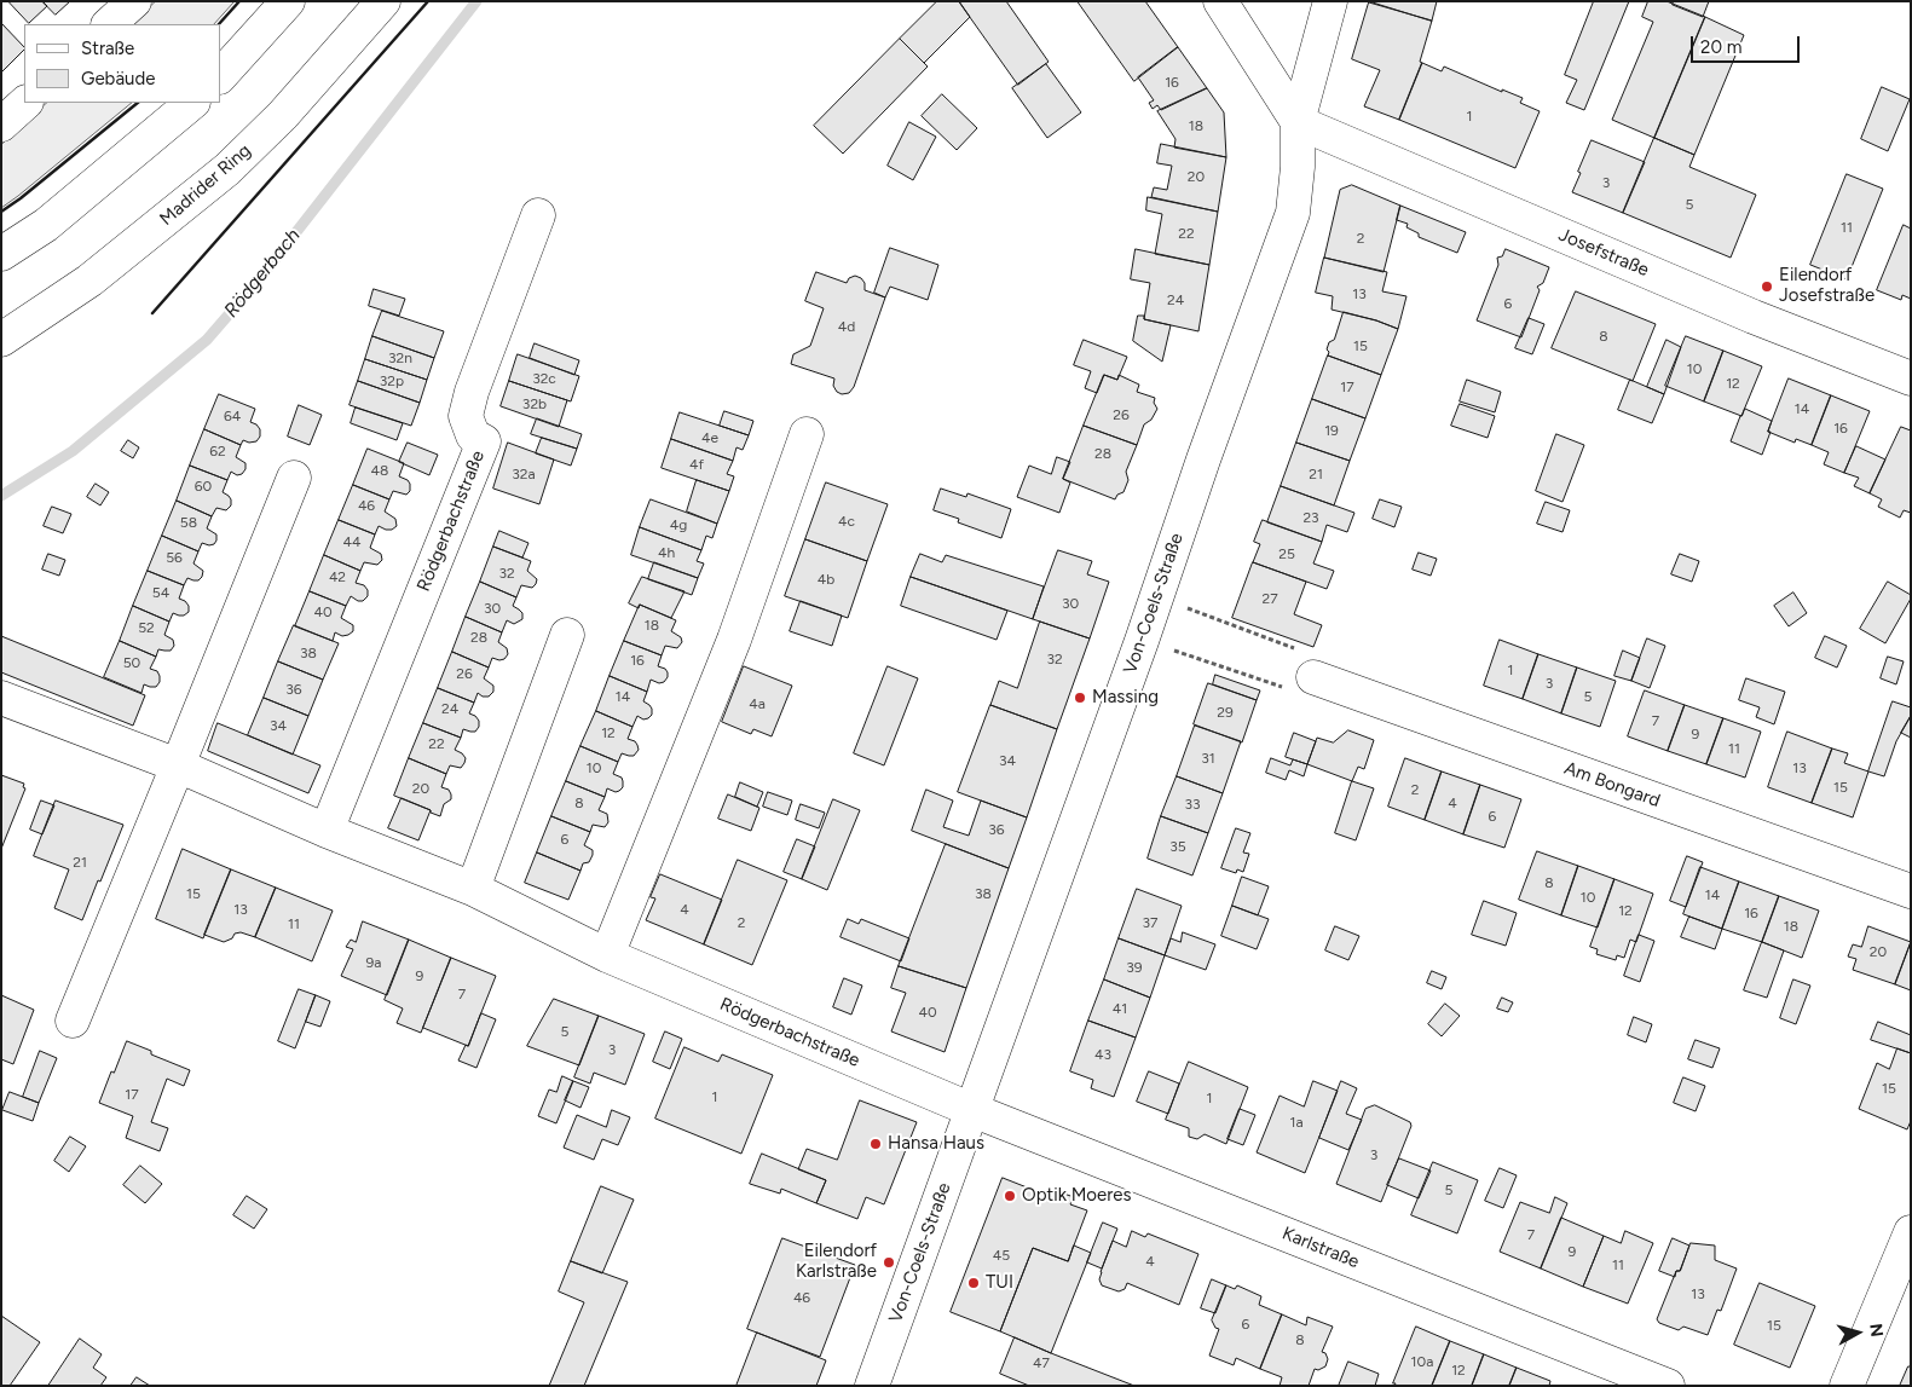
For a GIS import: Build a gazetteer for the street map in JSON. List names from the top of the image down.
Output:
{
  "streets": {
    "street": [
      "Madrider Ring",
      "Josefstraße",
      "Rödgerbachstraße",
      "Von-Coels-Straße",
      "Am Bongard",
      "Karlstraße"
    ]
  },
  "crossings": [
    ["Josefstraße", "Von-Coels-Straße"],
    ["Rödgerbachstraße", "Von-Coels-Straße"],
    ["Rödgerbachstraße", "Karlstraße"],
    ["Von-Coels-Straße", "Karlstraße"]
  ],
  "water": ["Rödgerbach"],
  "places": [
    "Eilendorf Josefstraße",
    "Massing",
    "Hansa Haus",
    "Optik Moeres",
    "Eilendorf Karlstraße",
    "TUI"
  ],
  "house_numbers": [
    "16",
    "1",
    "18",
    "20",
    "3",
    "5",
    "11",
    "22",
    "2",
    "13",
    "24",
    "6",
    "4d",
    "8",
    "15",
    "32n",
    "10",
    "32c",
    "32p",
    "12",
    "17",
    "32b",
    "14",
    "26",
    "64",
    "16",
    "19",
    "4e",
    "62",
    "28",
    "4f",
    "48",
    "32a",
    "21",
    "60",
    "46",
    "23",
    "4c",
    "58",
    "4g",
    "44",
    "4h",
    "25",
    "56",
    "32",
    "42",
    "4b",
    "54",
    "27",
    "30",
    "30",
    "40",
    "18",
    "52",
    "28",
    "38",
    "32",
    "16",
    "50",
    "1",
    "26",
    "3",
    "36",
    "14",
    "5",
    "4a",
    "24",
    "29",
    "7",
    "34",
    "12",
    "9",
    "22",
    "11",
    "31",
    "34",
    "10",
    "13",
    "15",
    "20",
    "2",
    "8",
    "4",
    "33",
    "6",
    "36",
    "6",
    "35",
    "21",
    "8",
    "15",
    "38",
    "14",
    "10",
    "13",
    "4",
    "12",
    "16",
    "2",
    "37",
    "11",
    "18",
    "20",
    "9a",
    "39",
    "9",
    "7",
    "41",
    "40",
    "5",
    "3",
    "43",
    "15",
    "17",
    "1",
    "1",
    "1a",
    "3",
    "5",
    "7",
    "9",
    "45",
    "4",
    "11",
    "13",
    "46",
    "6",
    "15",
    "8",
    "10a",
    "47",
    "12"
  ],
  "legend": ["Straße", "Gebäude"],
  "scale_bar": "20 m",
  "north": "right"
}
